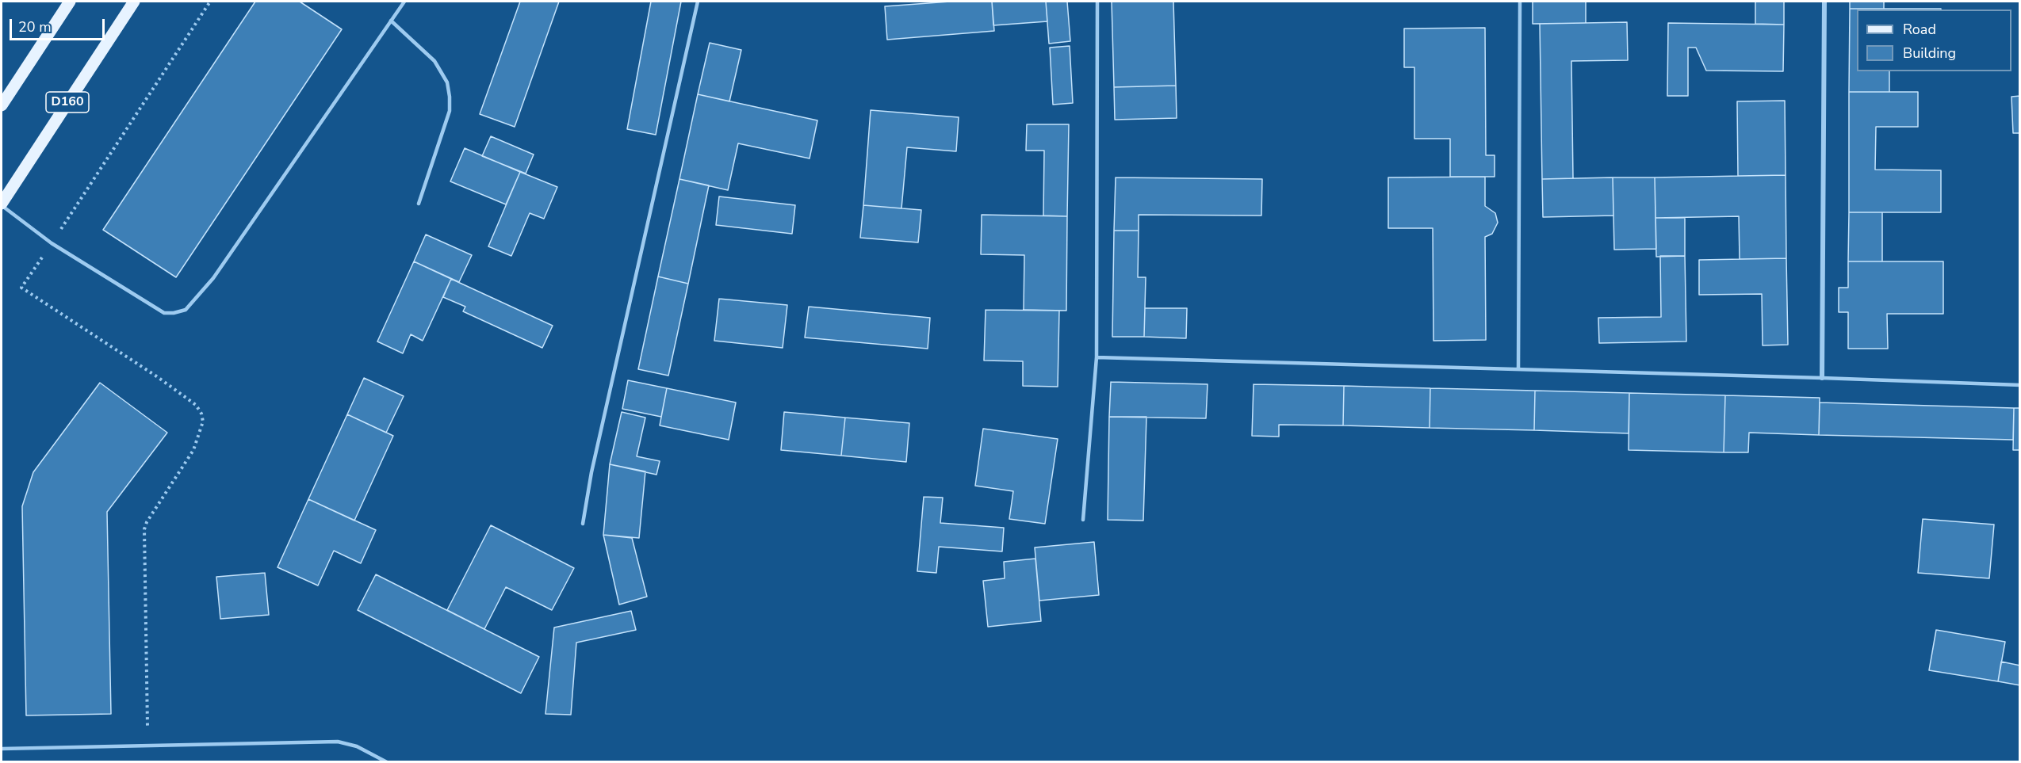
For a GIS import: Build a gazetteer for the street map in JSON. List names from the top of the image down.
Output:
{
  "streets": {
    "main road": ["D160"]
  },
  "legend": ["Road", "Building"],
  "scale_bar": "20 m"
}
